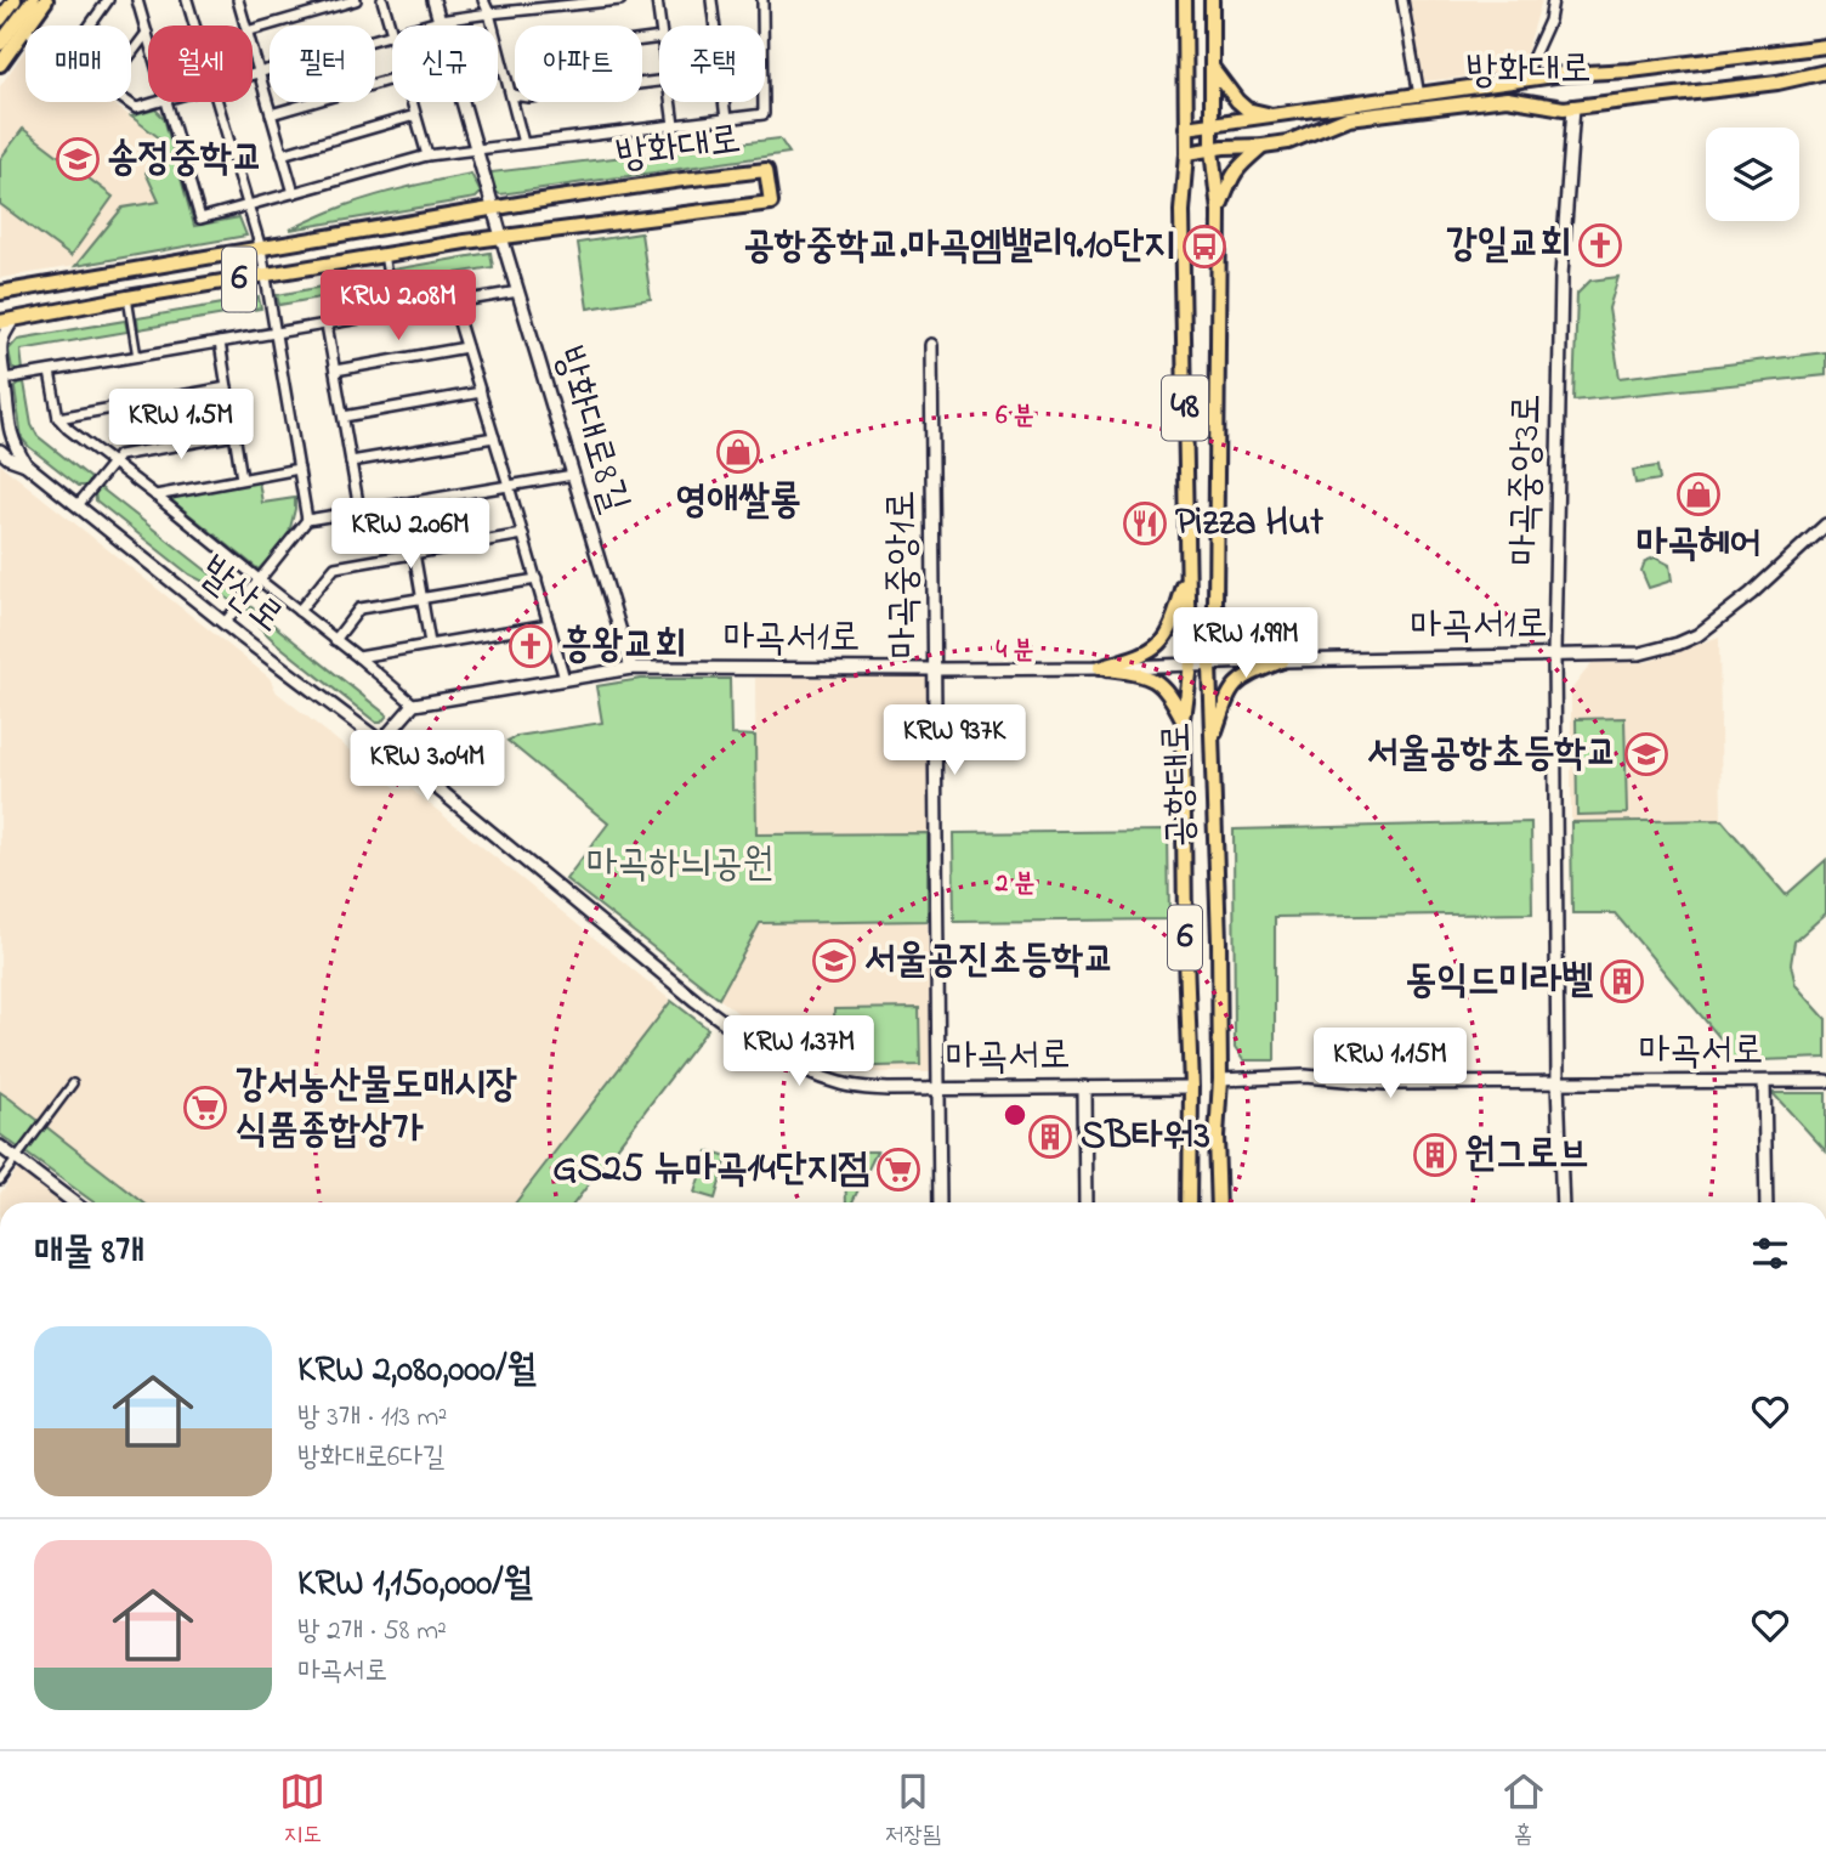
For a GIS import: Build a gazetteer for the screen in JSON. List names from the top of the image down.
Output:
{
  "streets": {
    "main road": [
      "방화대로",
      "6",
      "48",
      "공항대로"
    ],
    "street": [
      "방화대로8길",
      "마곡중앙3로",
      "마곡중앙1로",
      "발산로",
      "마곡서1로",
      "마곡서로"
    ]
  },
  "crossings": [
    ["방화대로", "방화대로8길"],
    ["방화대로", "마곡중앙3로"],
    ["방화대로", "발산로"],
    ["방화대로", "공항대로"],
    ["방화대로8길", "마곡서1로"],
    ["마곡중앙3로", "마곡서1로"],
    ["마곡중앙3로", "마곡서로"],
    ["마곡중앙1로", "마곡서1로"],
    ["마곡중앙1로", "마곡서로"],
    ["발산로", "마곡서로"],
    ["마곡서1로", "공항대로"],
    ["공항대로", "마곡서로"]
  ],
  "parks": ["마곡하늬공원"],
  "places": {
    "school or university": ["송정중학교", "서울공항초등학교", "서울공진초등학교"],
    "church": ["강일교회", "흥왕교회"],
    "bus stop": ["공항중학교.마곡엠밸리9.10단지"],
    "shop": ["영애쌀롱", "마곡헤어"],
    "restaurant": ["Pizza Hut"],
    "building": ["동익드미라벨", "SB타워3", "원그로브"],
    "supermarket": ["강서농산물도매시장 식품종합상가", "GS25 뉴마곡14단지점"]
  },
  "page": {
    "chip": [
      "매매",
      "월세",
      "필터",
      "신규",
      "아파트",
      "주택"
    ],
    "price": [
      "KRW 2.08M",
      "KRW 1.5M",
      "KRW 2.06M",
      "KRW 1.99M",
      "KRW 937K",
      "KRW 3.04M",
      "KRW 1.37M",
      "KRW 1.15M"
    ],
    "heading": "매물 8개",
    "list": [
      {
        "name": "KRW 2,080,000/월",
        "note": "방 3개 · 113 m² · 방화대로6다길"
      },
      {
        "name": "KRW 1,150,000/월",
        "note": "방 2개 · 58 m² · 마곡서로"
      }
    ],
    "tabs": ["지도", "저장됨", "홈"]
  },
  "rings": ["6 분", "4 분", "2 분"]
}
